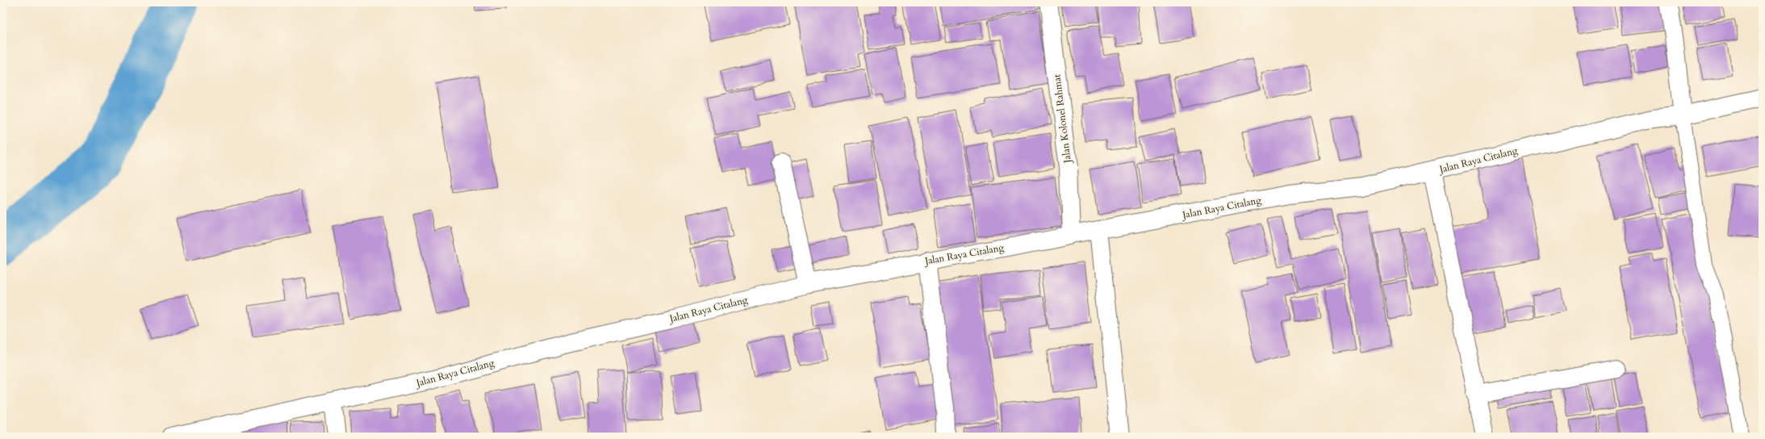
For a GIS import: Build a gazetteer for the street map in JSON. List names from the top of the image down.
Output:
{
  "streets": {
    "street": ["Jalan Kolonel Rahmat", "Jalan Raya Citalang"]
  },
  "crossings": [
    ["Jalan Kolonel Rahmat", "Jalan Raya Citalang"]
  ]
}
